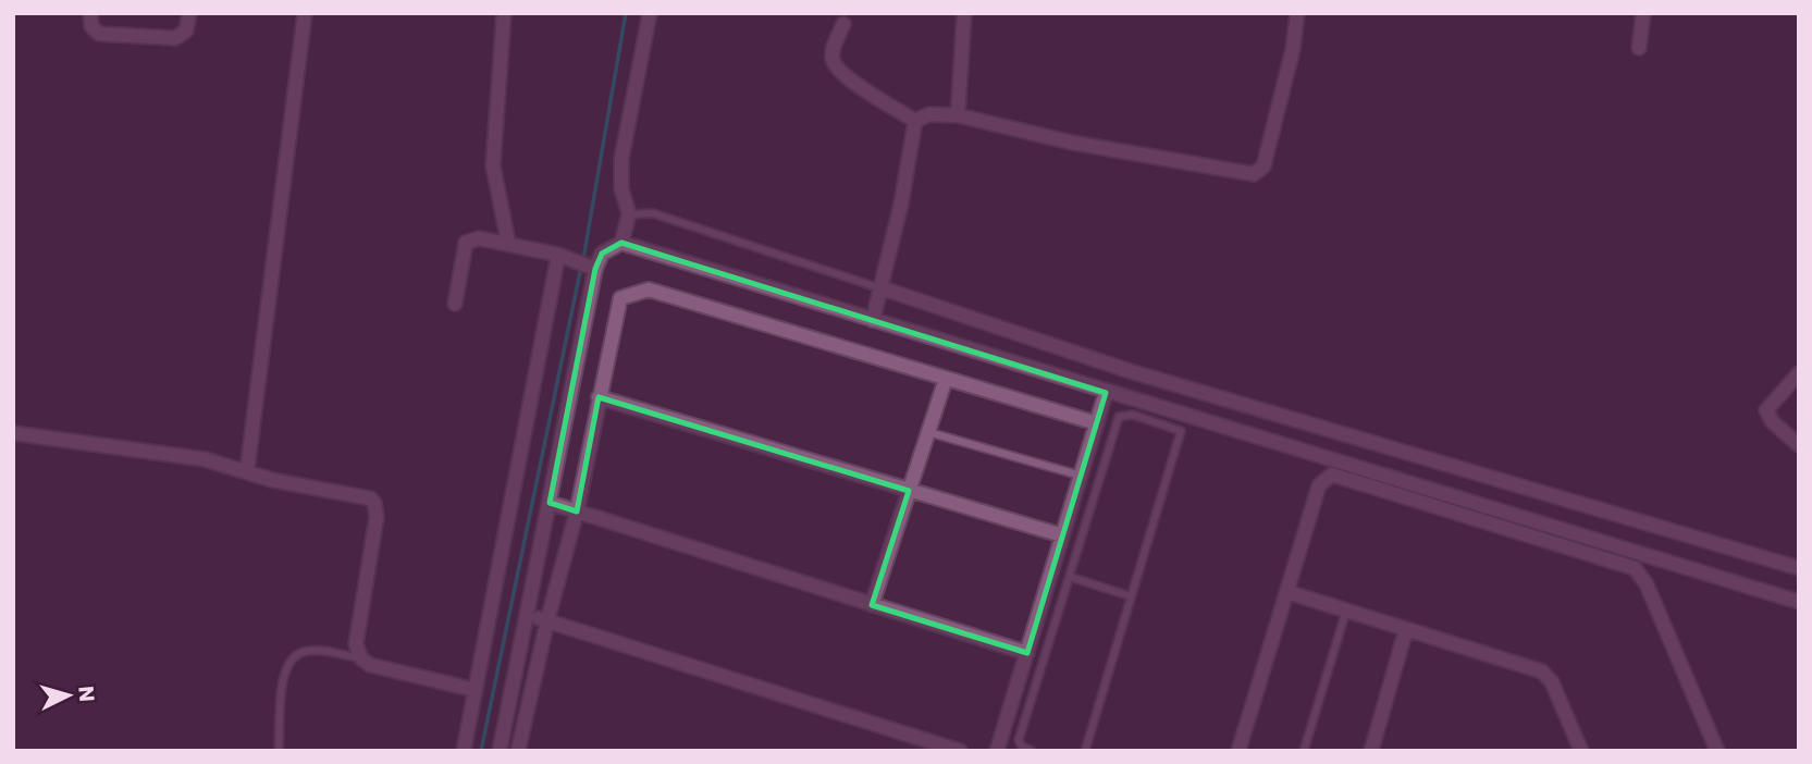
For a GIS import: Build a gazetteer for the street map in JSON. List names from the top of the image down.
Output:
{
  "north": "right"
}
